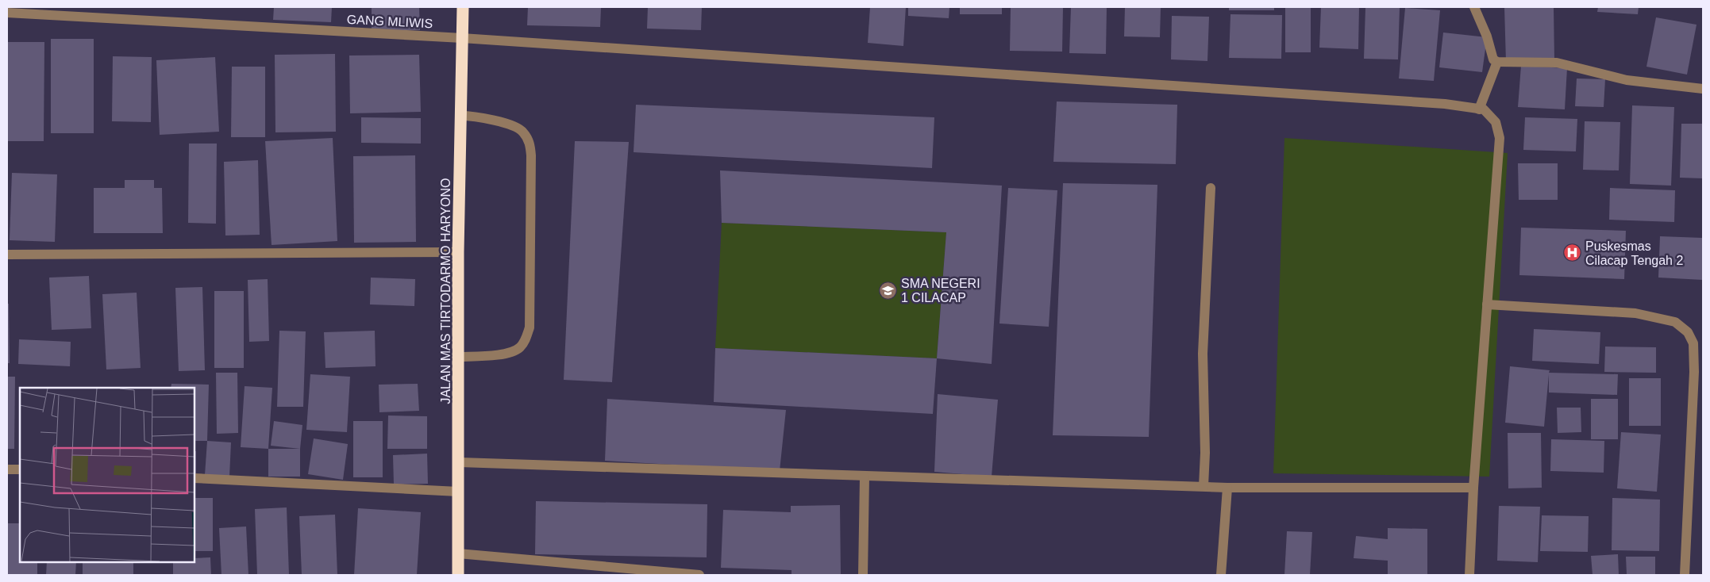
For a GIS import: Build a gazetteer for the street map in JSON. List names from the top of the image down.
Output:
{
  "streets": {
    "highway": ["JALAN MAS TIRTODARMO HARYONO"],
    "street": ["GANG MLIWIS"]
  },
  "crossings": [
    ["GANG MLIWIS", "JALAN MAS TIRTODARMO HARYONO"]
  ],
  "places": {
    "hospital": ["Puskesmas Cilacap Tengah 2"],
    "school or university": ["SMA NEGERI 1 CILACAP"]
  }
}
